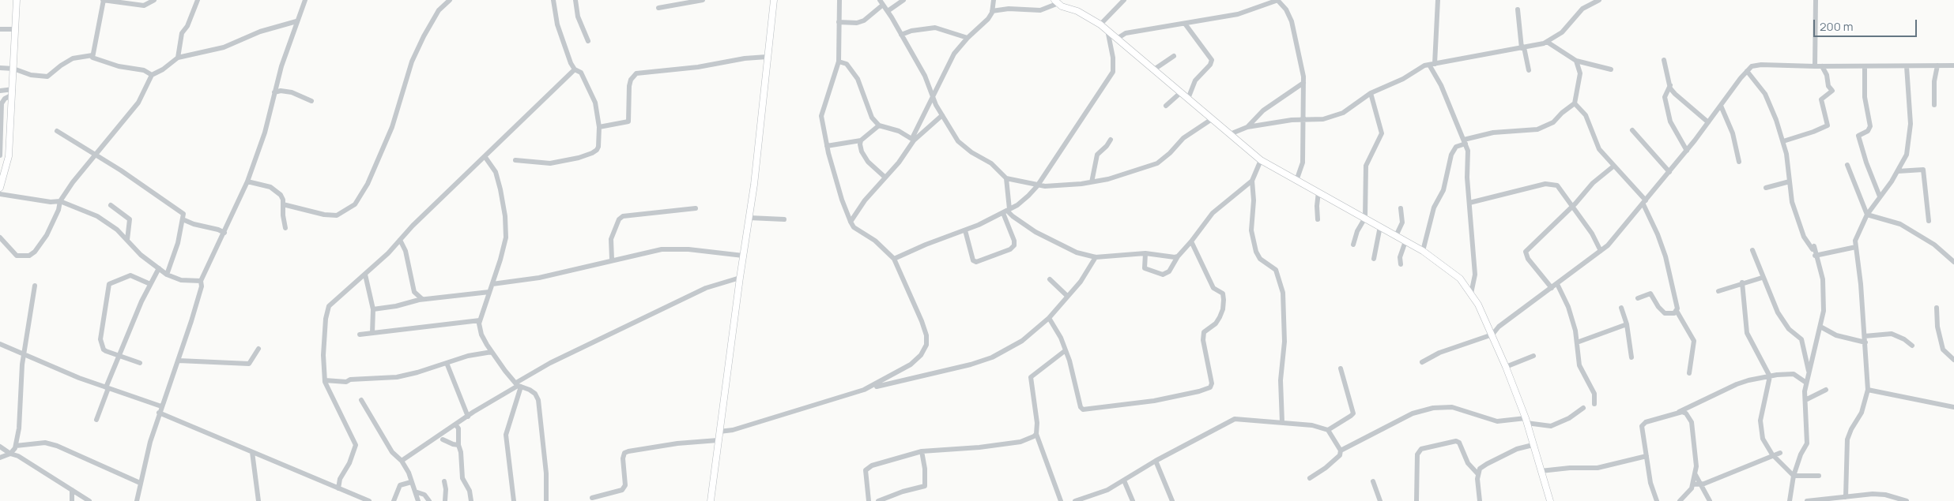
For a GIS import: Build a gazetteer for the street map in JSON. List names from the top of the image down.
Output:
{
  "scale_bar": "200 m"
}
